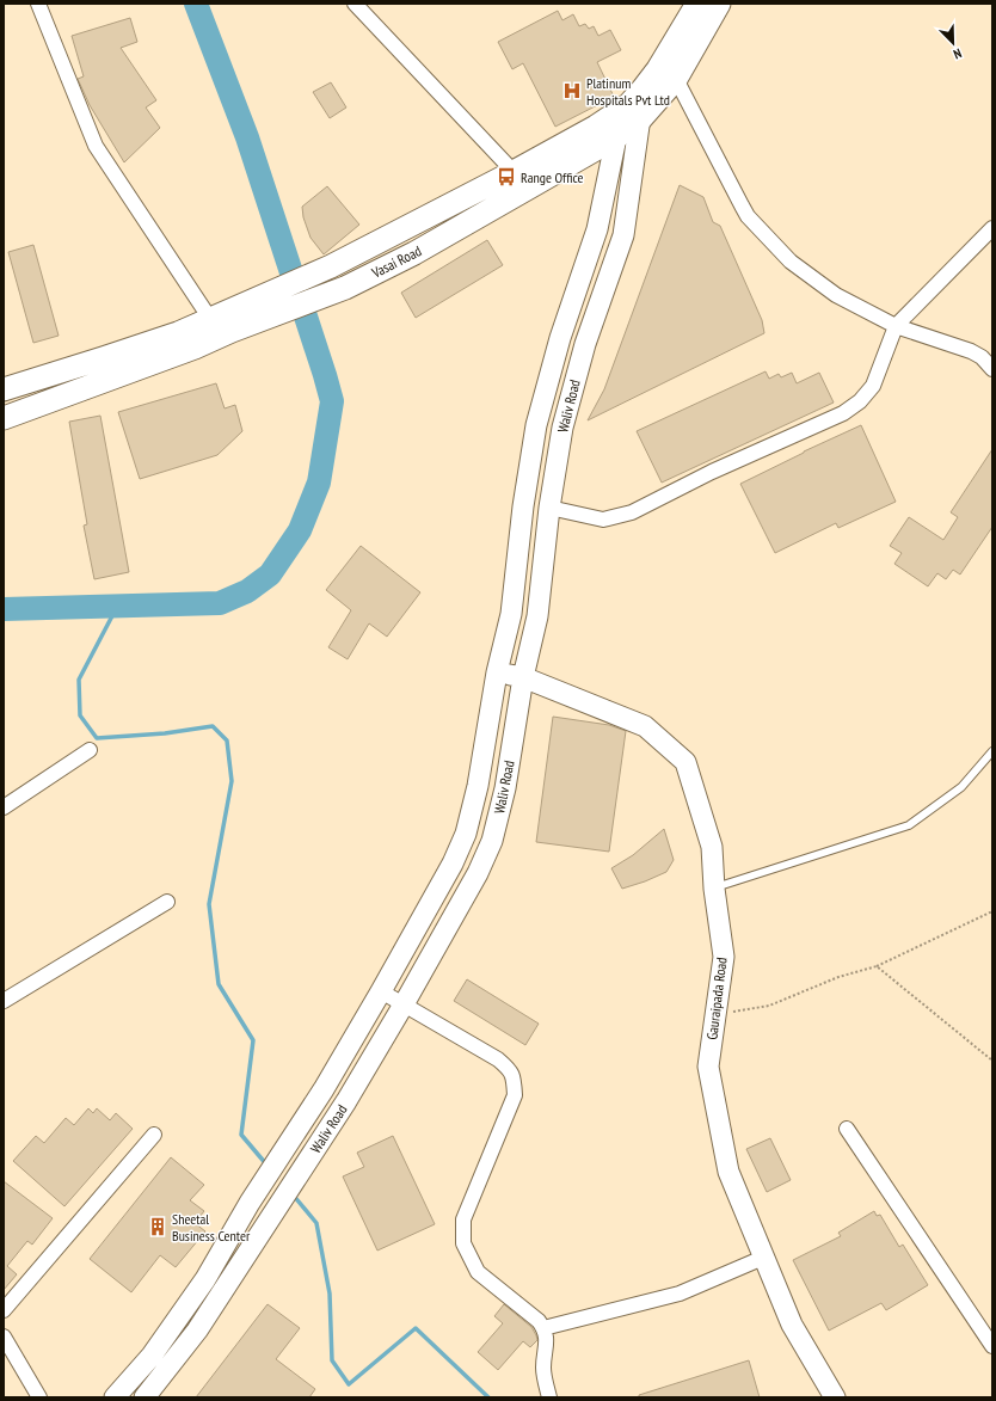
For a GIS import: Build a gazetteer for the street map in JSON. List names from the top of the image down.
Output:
{
  "streets": {
    "main road": ["Vasai Road", "Waliv Road", "Gauraipada Road"]
  },
  "crossings": [
    ["Vasai Road", "Waliv Road"],
    ["Waliv Road", "Gauraipada Road"]
  ],
  "places": {
    "hospital": ["Platinum Hospitals Pvt Ltd"],
    "bus stop": ["Range Office"],
    "building": ["Sheetal Business Center"]
  },
  "north": "bottom right"
}
